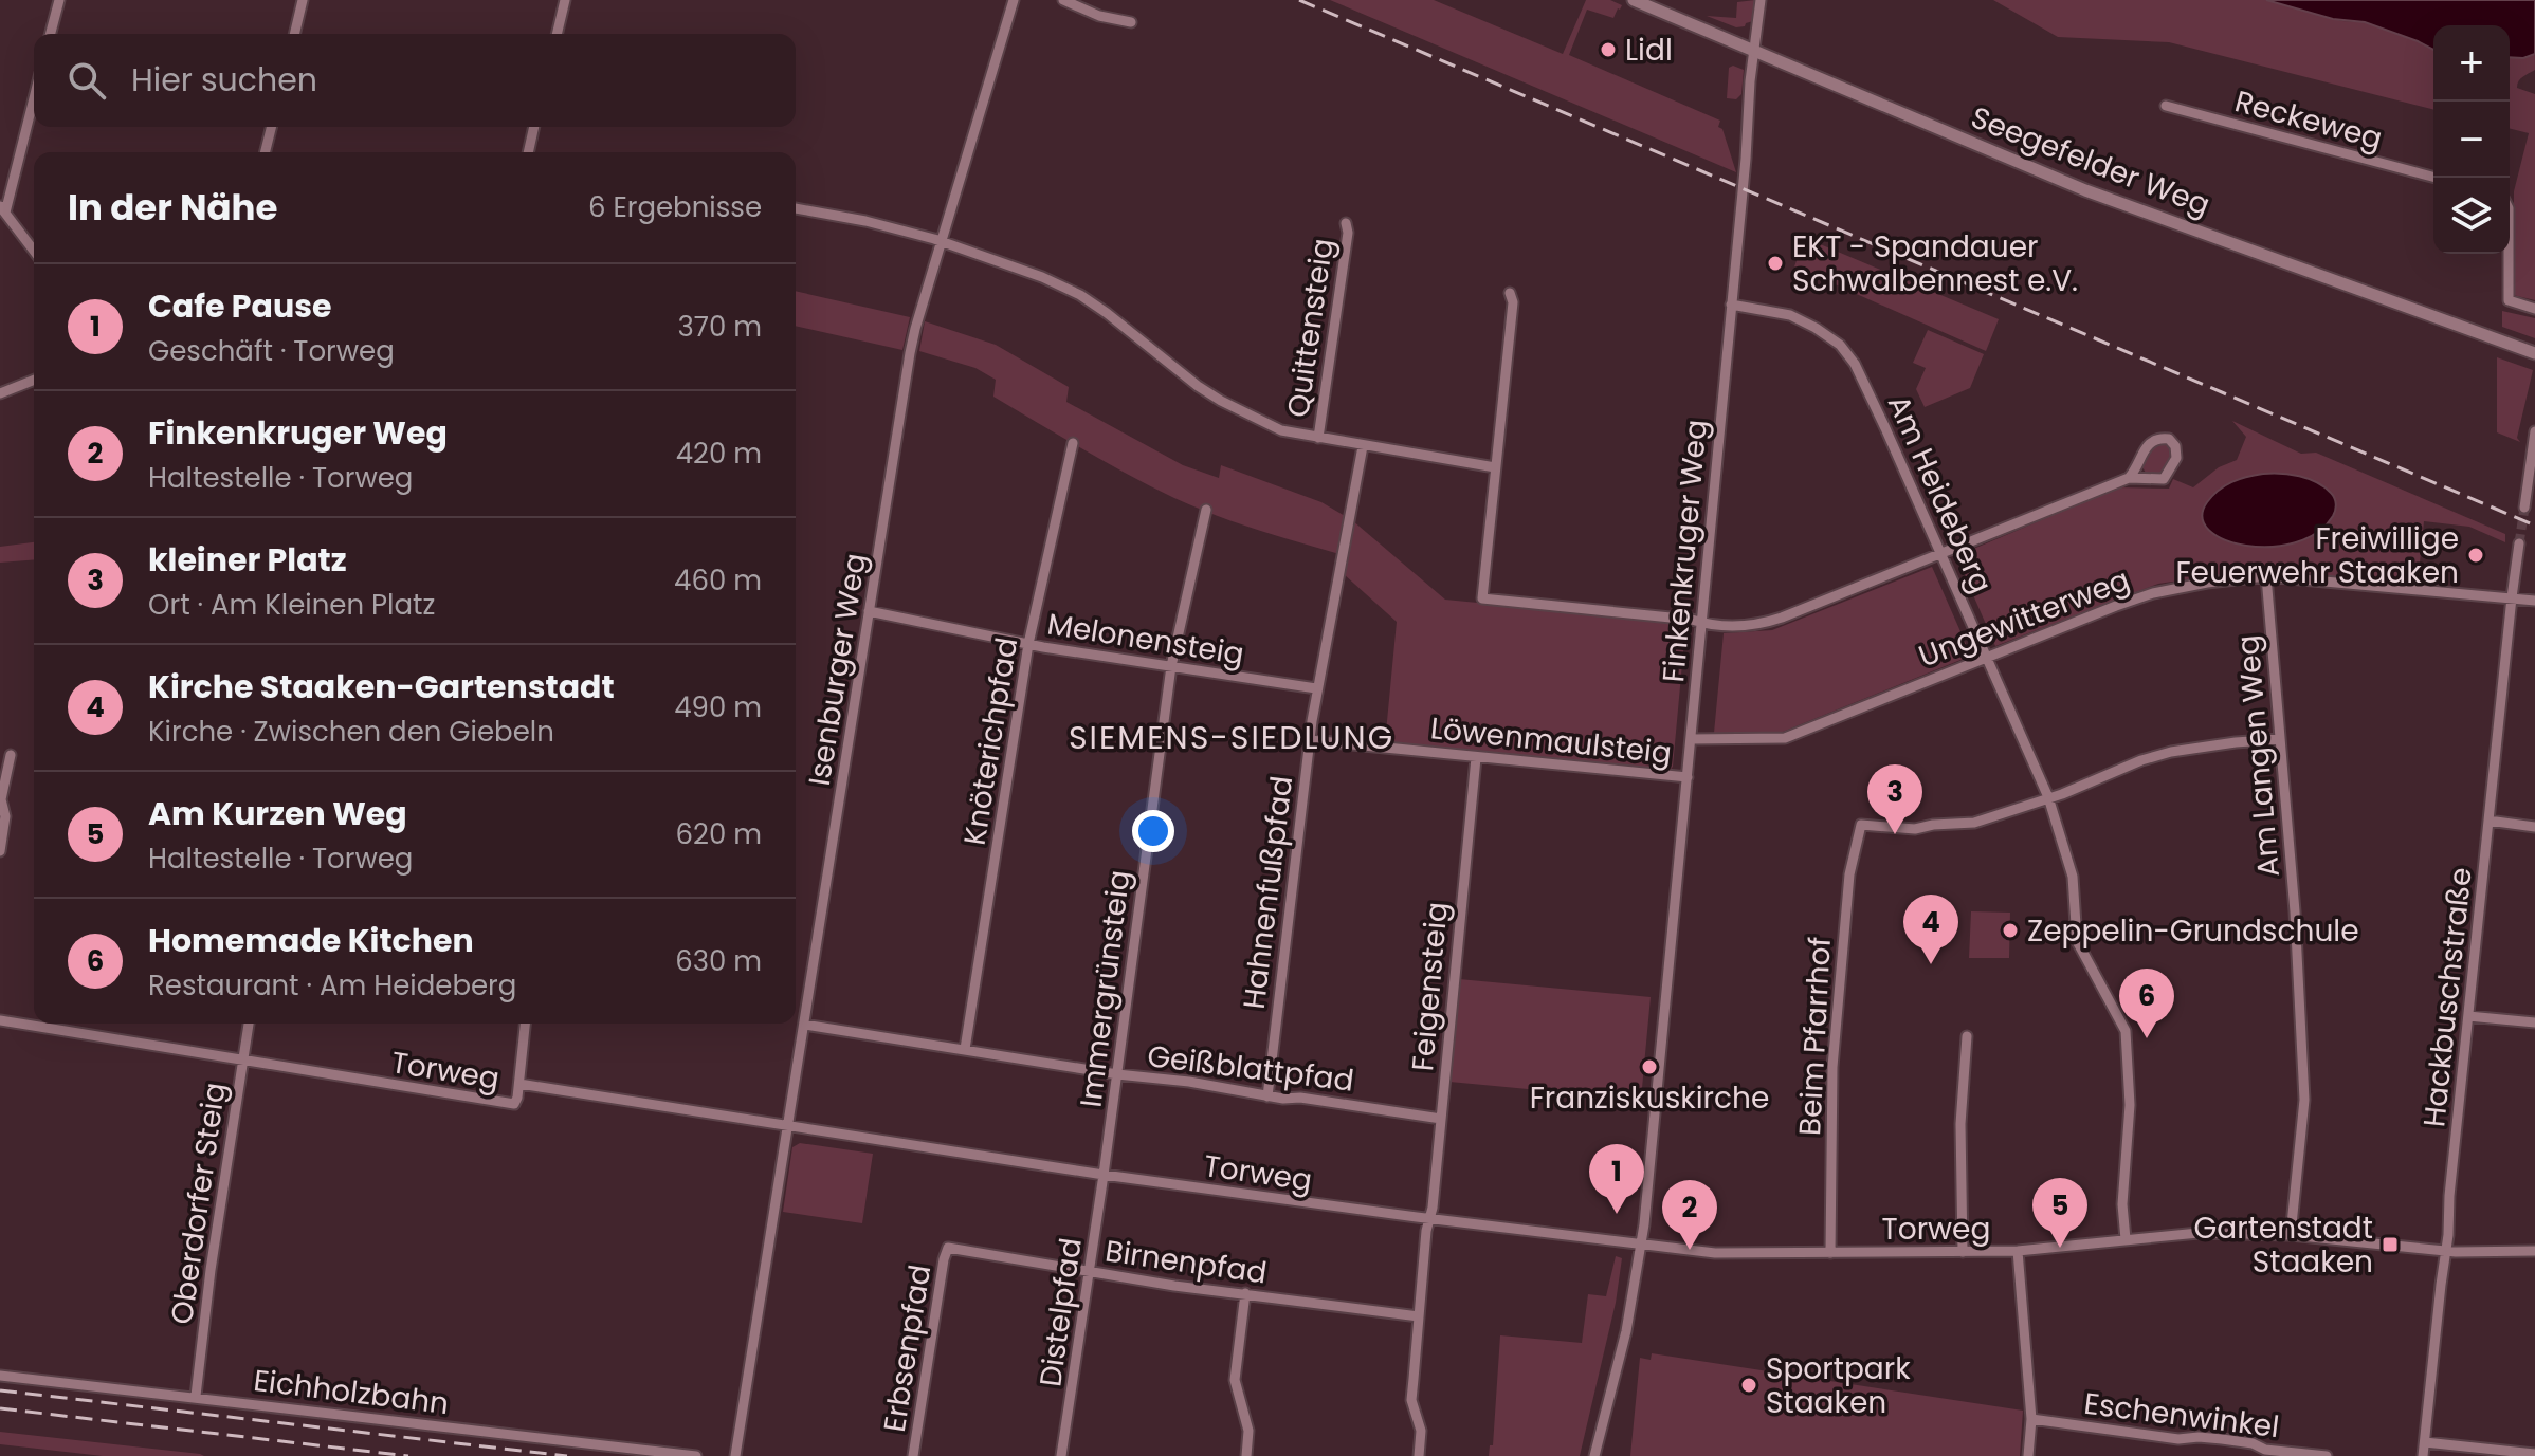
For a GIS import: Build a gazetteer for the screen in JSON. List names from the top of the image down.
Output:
{
  "streets": {
    "street": [
      "Reckeweg",
      "Seegefelder Weg",
      "Quittensteig",
      "Am Heideberg",
      "Finkenkruger Weg",
      "Ungewitterweg",
      "Melonensteig",
      "Isenburger Weg",
      "Löwenmaulsteig",
      "Knöterichpfad",
      "Am Langen Weg",
      "Hahnenfußpfad",
      "Feigensteig",
      "Immergrünsteig",
      "Hackbuschstraße",
      "Beim Pfarrhof",
      "Geißblattpfad",
      "Torweg",
      "Oberdorfer Steig",
      "Birnenpfad",
      "Distelpfad",
      "Erbsenpfad",
      "Eichholzbahn",
      "Eschenwinkel"
    ]
  },
  "crossings": [
    ["Seegefelder Weg", "Finkenkruger Weg"],
    ["Am Heideberg", "Finkenkruger Weg"],
    ["Am Heideberg", "Ungewitterweg"],
    ["Am Heideberg", "Beim Pfarrhof"],
    ["Am Heideberg", "Torweg"],
    ["Finkenkruger Weg", "Ungewitterweg"],
    ["Finkenkruger Weg", "Löwenmaulsteig"],
    ["Finkenkruger Weg", "Torweg"],
    ["Ungewitterweg", "Am Langen Weg"],
    ["Ungewitterweg", "Hackbuschstraße"],
    ["Melonensteig", "Isenburger Weg"],
    ["Melonensteig", "Knöterichpfad"],
    ["Melonensteig", "Hahnenfußpfad"],
    ["Melonensteig", "Immergrünsteig"],
    ["Isenburger Weg", "Geißblattpfad"],
    ["Isenburger Weg", "Torweg"],
    ["Löwenmaulsteig", "Hahnenfußpfad"],
    ["Löwenmaulsteig", "Feigensteig"],
    ["Knöterichpfad", "Geißblattpfad"],
    ["Am Langen Weg", "Torweg"],
    ["Hahnenfußpfad", "Geißblattpfad"],
    ["Feigensteig", "Geißblattpfad"],
    ["Feigensteig", "Torweg"],
    ["Feigensteig", "Birnenpfad"],
    ["Immergrünsteig", "Geißblattpfad"],
    ["Immergrünsteig", "Torweg"],
    ["Immergrünsteig", "Distelpfad"],
    ["Hackbuschstraße", "Torweg"],
    ["Beim Pfarrhof", "Torweg"],
    ["Torweg", "Oberdorfer Steig"],
    ["Torweg", "Distelpfad"],
    ["Oberdorfer Steig", "Eichholzbahn"],
    ["Birnenpfad", "Distelpfad"],
    ["Birnenpfad", "Erbsenpfad"]
  ],
  "districts": ["SIEMENS-SIEDLUNG"],
  "places": {
    "other": [
      "Lidl",
      "EKT - Spandauer Schwalbennest e.V.",
      "Freiwillige Feuerwehr Staaken",
      "Zeppelin-Grundschule",
      "Franziskuskirche",
      "Sportpark Staaken"
    ],
    "transit": ["Gartenstadt Staaken"]
  },
  "page": {
    "map_buttons": ["+", "−"],
    "search": "Hier suchen",
    "heading": ["In der Nähe", "6 Ergebnisse"],
    "list": [
      {
        "mark": "1",
        "name": "Cafe Pause",
        "note": "Geschäft · Torweg",
        "value": "370 m"
      },
      {
        "mark": "2",
        "name": "Finkenkruger Weg",
        "note": "Haltestelle · Torweg",
        "value": "420 m"
      },
      {
        "mark": "3",
        "name": "kleiner Platz",
        "note": "Ort · Am Kleinen Platz",
        "value": "460 m"
      },
      {
        "mark": "4",
        "name": "Kirche Staaken-Gartenstadt",
        "note": "Kirche · Zwischen den Giebeln",
        "value": "490 m"
      },
      {
        "mark": "5",
        "name": "Am Kurzen Weg",
        "note": "Haltestelle · Torweg",
        "value": "620 m"
      },
      {
        "mark": "6",
        "name": "Homemade Kitchen",
        "note": "Restaurant · Am Heideberg",
        "value": "630 m"
      }
    ],
    "pins": [
      "3",
      "4",
      "6",
      "1",
      "5",
      "2"
    ]
  }
}
